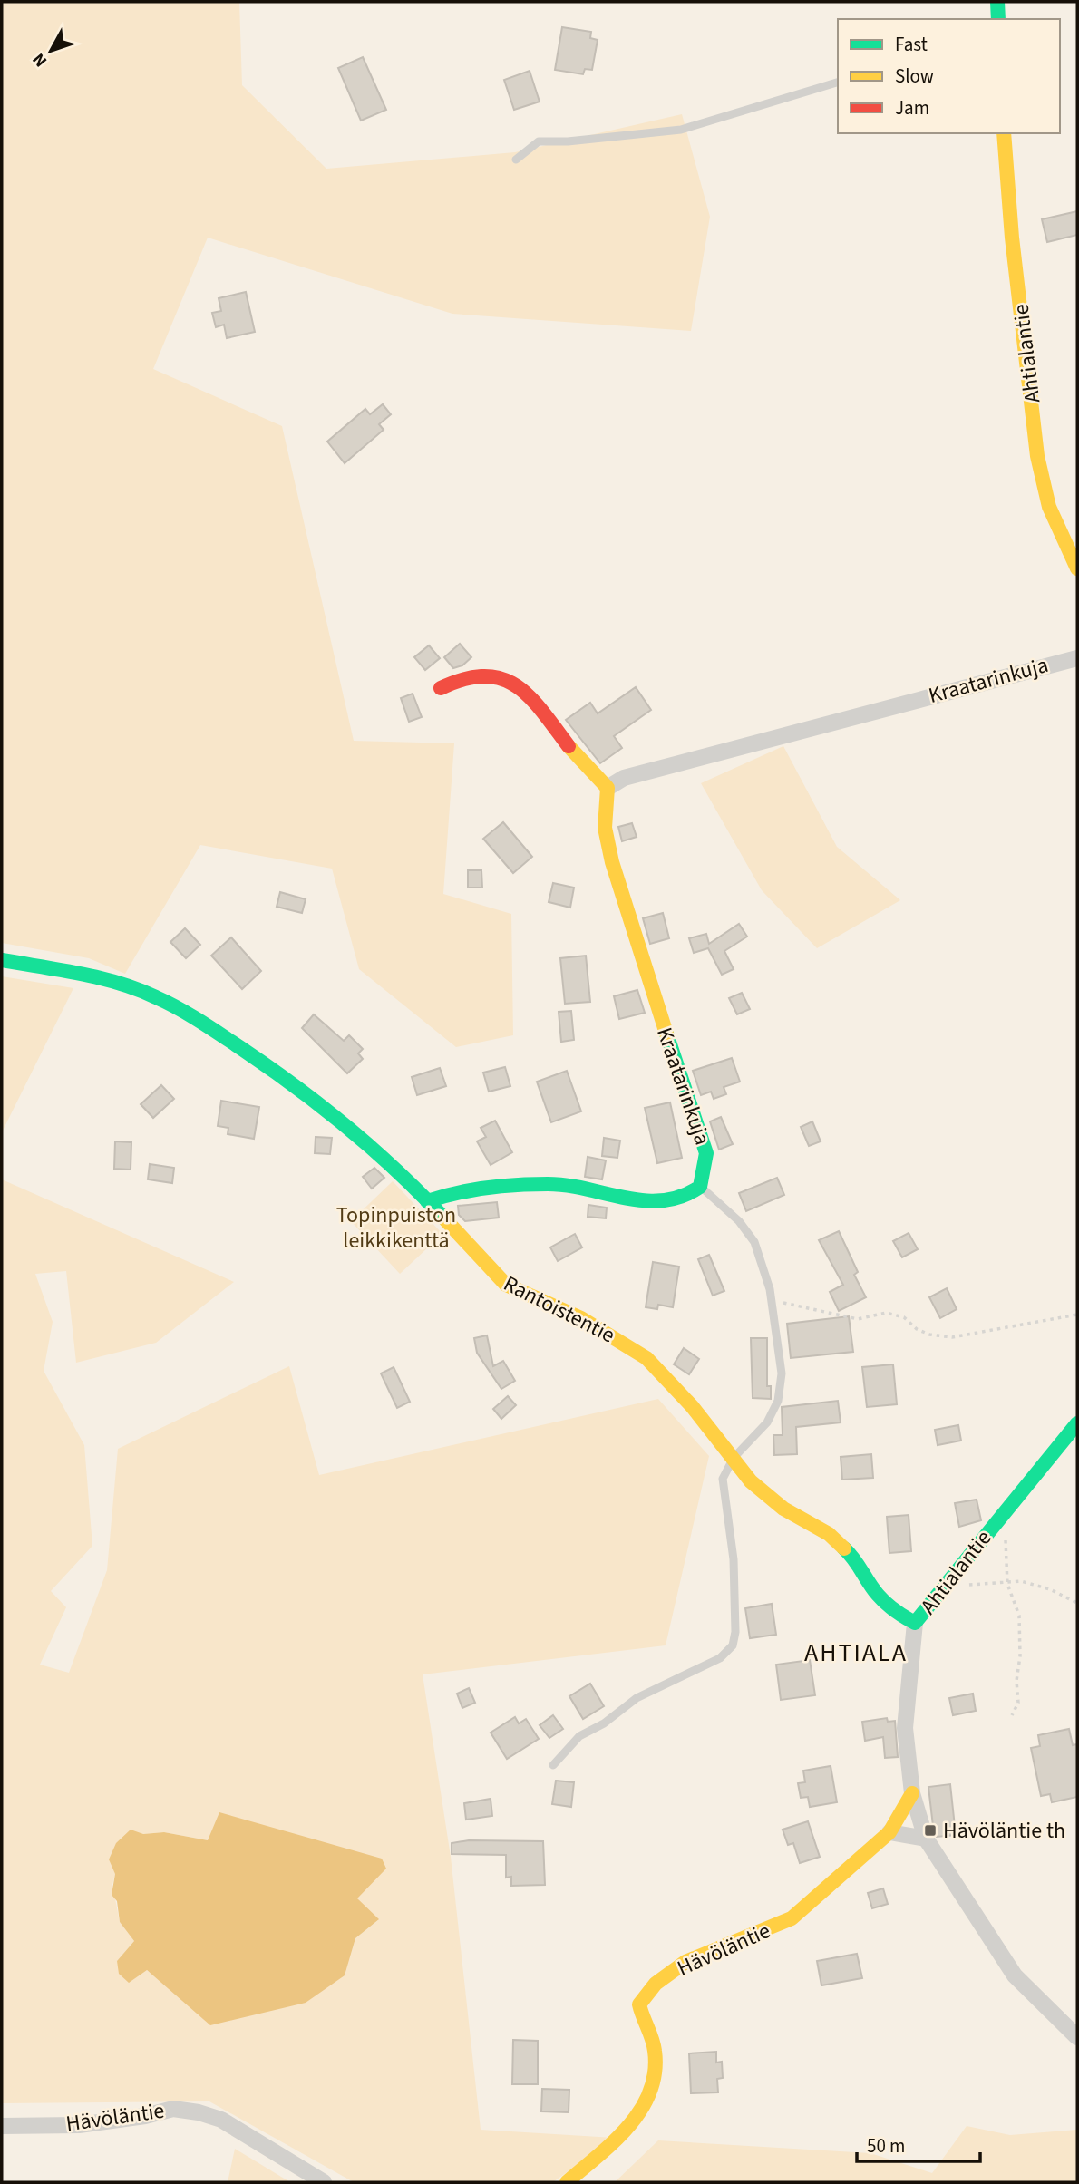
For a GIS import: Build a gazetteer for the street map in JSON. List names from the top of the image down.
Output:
{
  "streets": {
    "street": [
      "Ahtialantie",
      "Kraatarinkuja",
      "Rantoistentie",
      "Hävöläntie"
    ]
  },
  "crossings": [
    ["Ahtialantie", "Rantoistentie"],
    ["Ahtialantie", "Hävöläntie"]
  ],
  "districts": ["AHTIALA"],
  "parks": ["Topinpuiston leikkikenttä"],
  "places": {
    "transit": ["Hävöläntie th"]
  },
  "legend": ["Fast", "Slow", "Jam"],
  "scale_bar": "50 m",
  "north": "bottom left"
}
